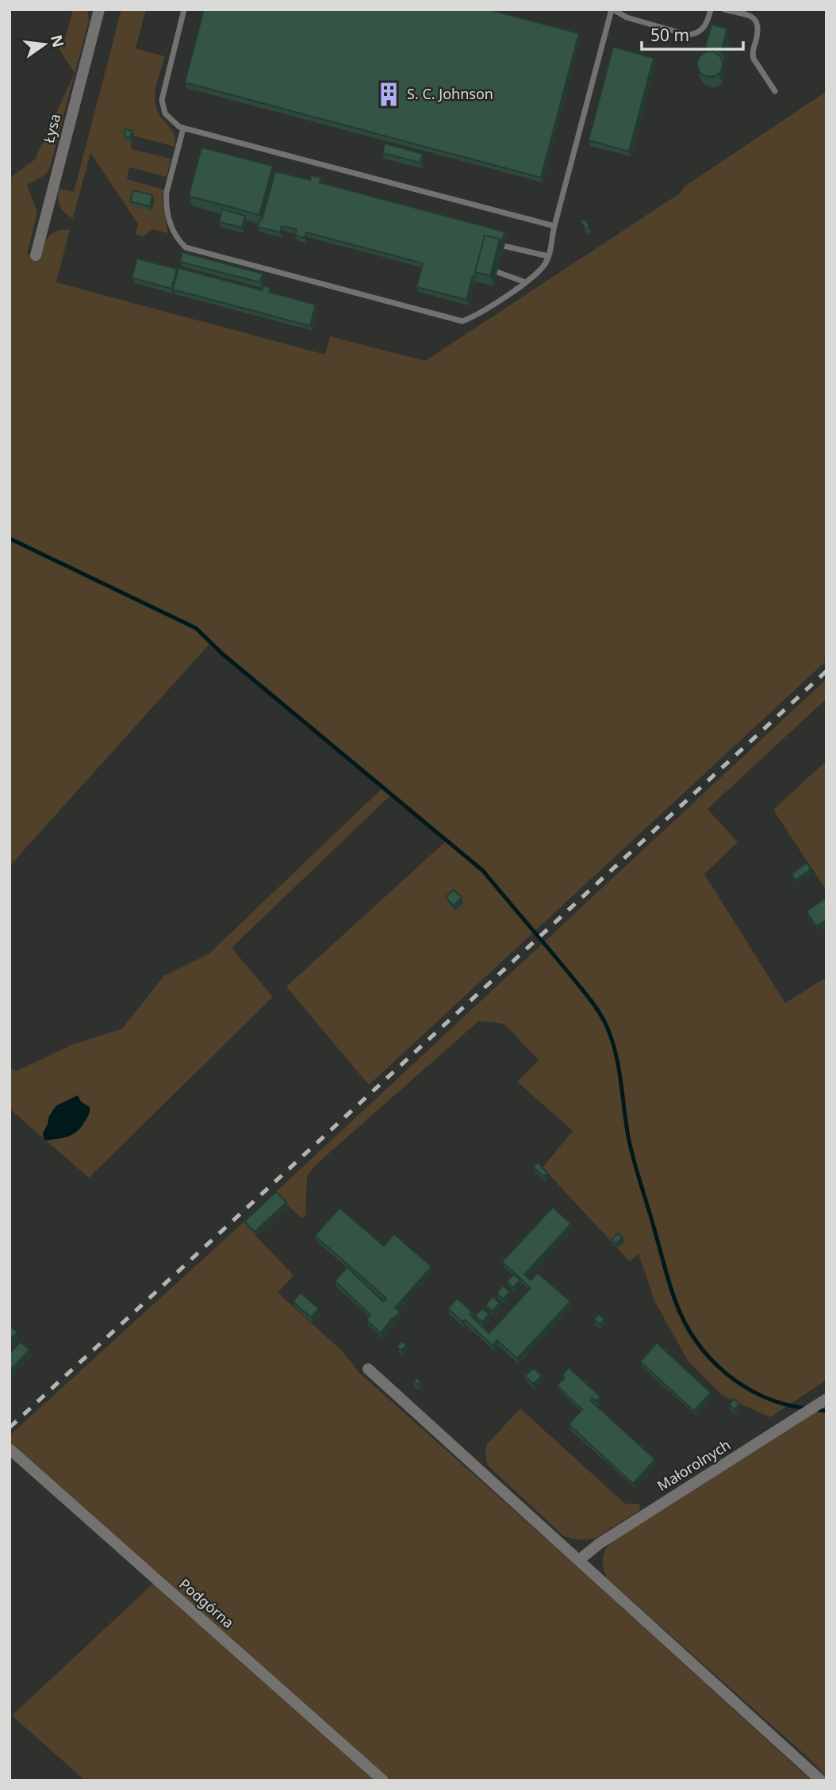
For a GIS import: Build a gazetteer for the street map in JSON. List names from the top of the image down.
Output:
{
  "streets": {
    "street": ["Łysa", "Małorolnych", "Podgórna"]
  },
  "places": {
    "building": ["S. C. Johnson"]
  },
  "scale_bar": "50 m",
  "north": "right"
}
